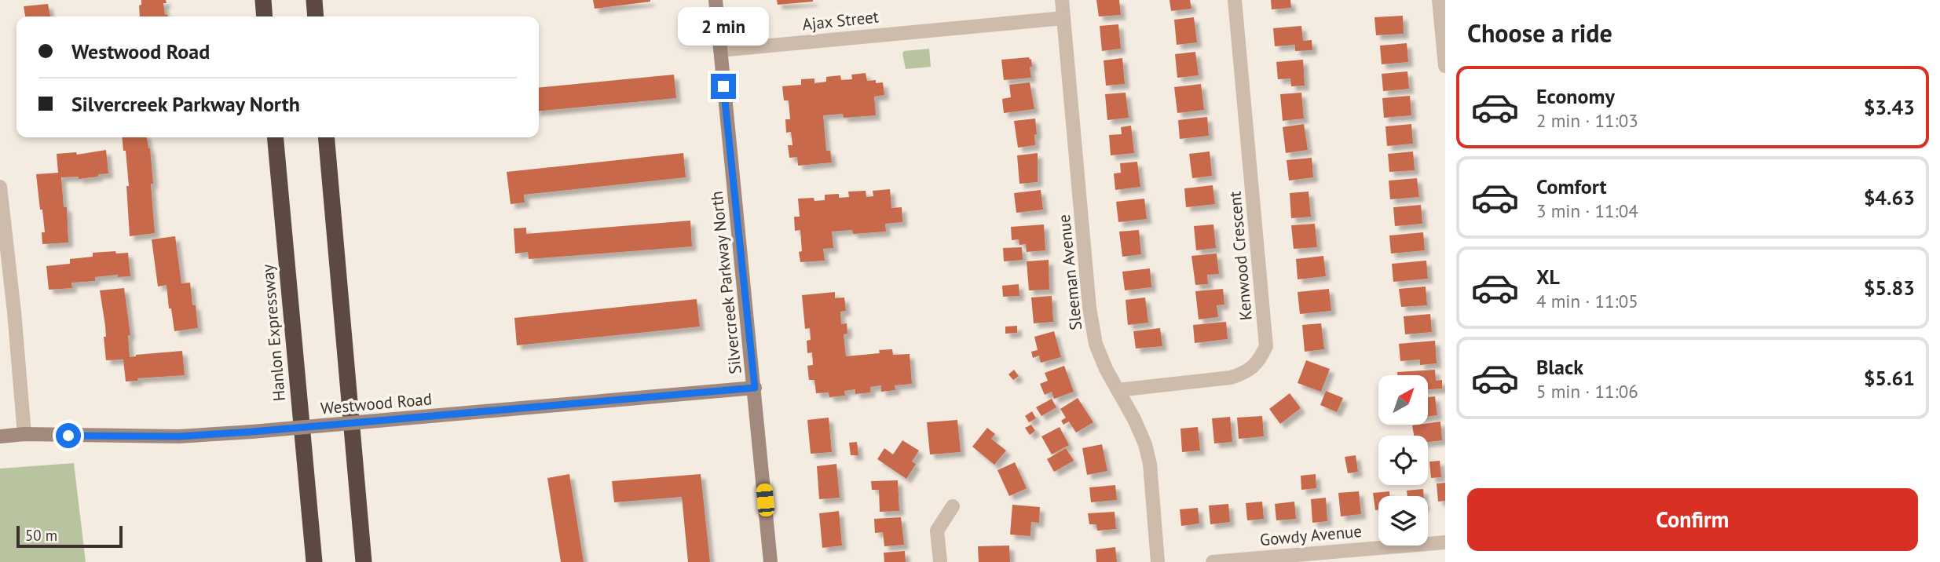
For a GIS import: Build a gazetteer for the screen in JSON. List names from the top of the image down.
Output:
{
  "streets": {
    "highway": ["Hanlon Expressway"],
    "street": [
      "Ajax Street",
      "Kenwood Crescent",
      "Sleeman Avenue",
      "Silvercreek Parkway North",
      "Westwood Road",
      "Gowdy Avenue"
    ]
  },
  "crossings": [
    ["Ajax Street", "Sleeman Avenue"],
    ["Ajax Street", "Silvercreek Parkway North"],
    ["Kenwood Crescent", "Sleeman Avenue"],
    ["Silvercreek Parkway North", "Westwood Road"]
  ],
  "scale_bar": "50 m",
  "north": "top right",
  "page": {
    "heading": "Choose a ride",
    "bubble": "2 min",
    "banner": ["Westwood Road", "Silvercreek Parkway North"],
    "list": [
      {
        "name": "Economy",
        "note": "2 min · 11:03",
        "value": "$3.43"
      },
      {
        "name": "Comfort",
        "note": "3 min · 11:04",
        "value": "$4.63"
      },
      {
        "name": "XL",
        "note": "4 min · 11:05",
        "value": "$5.83"
      },
      {
        "name": "Black",
        "note": "5 min · 11:06",
        "value": "$5.61"
      }
    ],
    "buttons": "Confirm",
    "scale": "50 m"
  }
}
